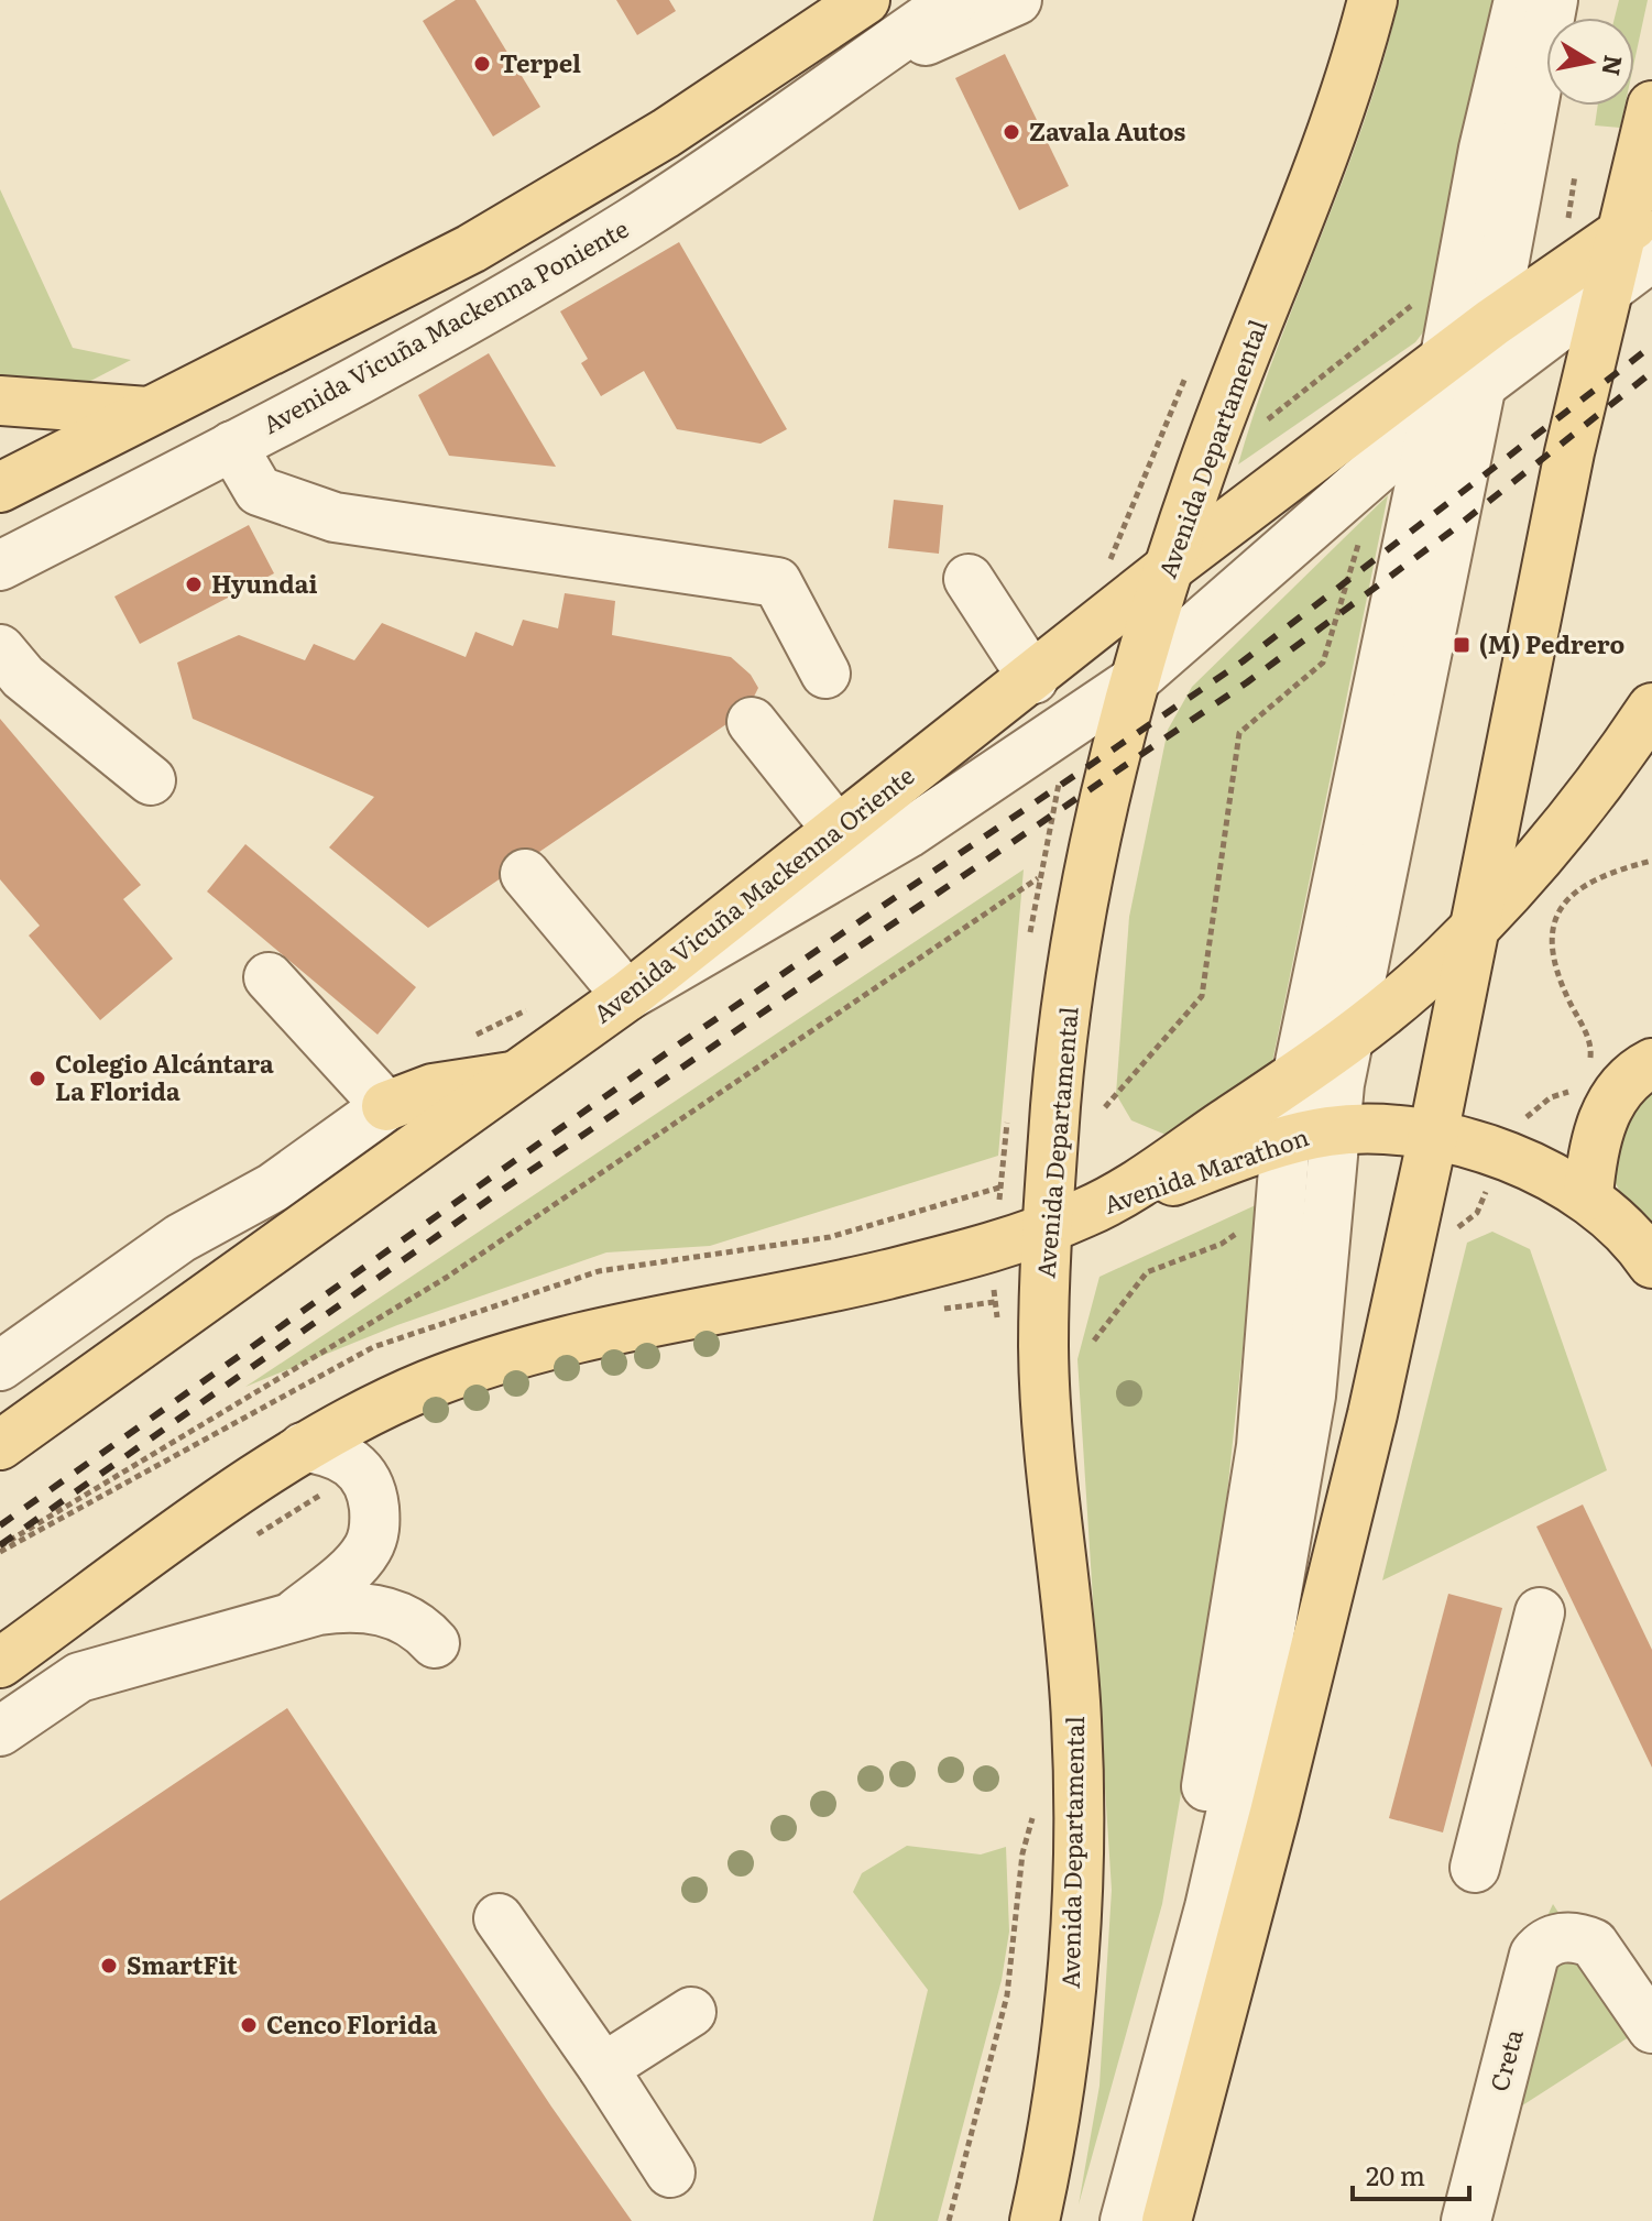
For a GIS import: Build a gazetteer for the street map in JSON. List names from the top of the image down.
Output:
{
  "streets": {
    "main road": ["Avenida Departamental", "Avenida Vicuña Mackenna Oriente", "Avenida Marathon"],
    "street": ["Avenida Vicuña Mackenna Poniente", "Creta"]
  },
  "crossings": [
    ["Avenida Departamental", "Avenida Vicuña Mackenna Oriente"],
    ["Avenida Departamental", "Avenida Marathon"]
  ],
  "places": {
    "other": [
      "Terpel",
      "Zavala Autos",
      "Hyundai",
      "Colegio Alcántara La Florida",
      "SmartFit",
      "Cenco Florida"
    ],
    "transit": ["(M) Pedrero"]
  },
  "scale_bar": "20 m",
  "north": "right"
}
